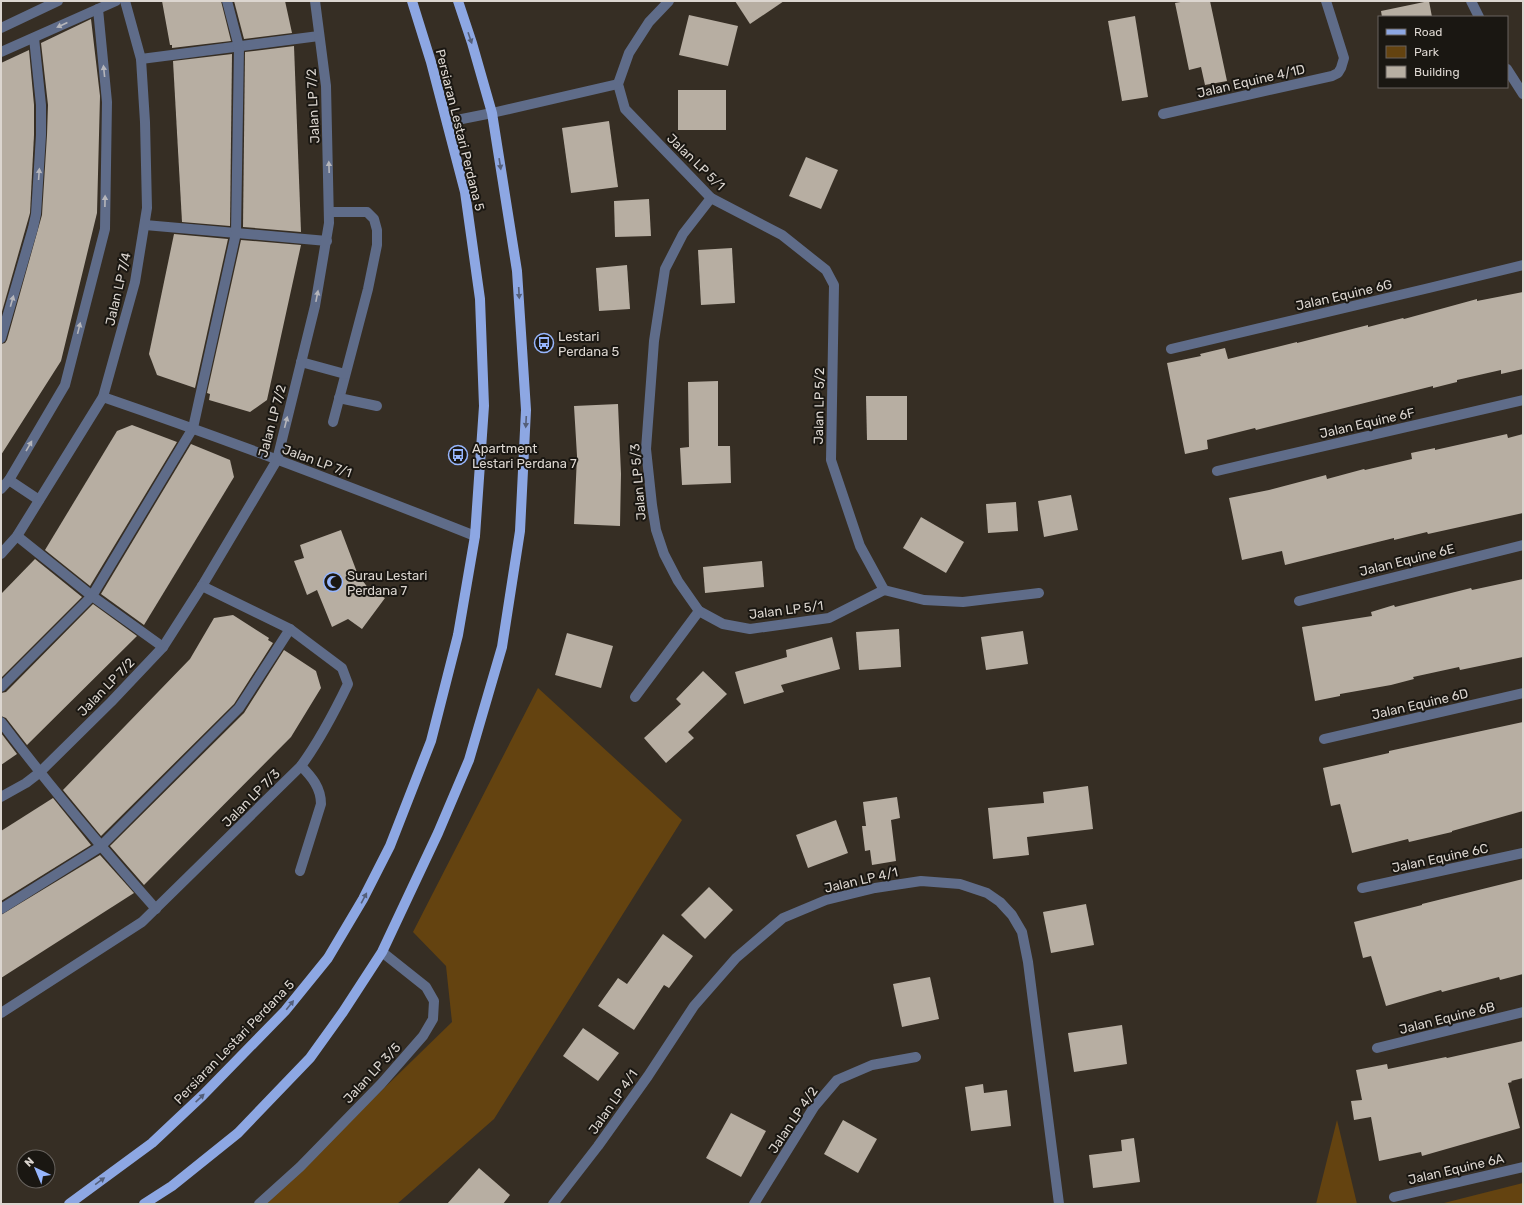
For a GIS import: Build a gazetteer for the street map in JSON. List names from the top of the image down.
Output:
{
  "streets": {
    "main road": ["Persiaran Lestari Perdana 5"],
    "street": [
      "Jalan Equine 4/1D",
      "Jalan LP 7/2",
      "Jalan LP 5/1",
      "Jalan LP 7/4",
      "Jalan Equine 6G",
      "Jalan LP 5/2",
      "Jalan Equine 6F",
      "Jalan LP 7/1",
      "Jalan LP 5/3",
      "Jalan Equine 6E",
      "Jalan Equine 6D",
      "Jalan LP 7/3",
      "Jalan Equine 6C",
      "Jalan LP 4/1",
      "Jalan Equine 6B",
      "Jalan LP 3/5",
      "Jalan LP 4/2",
      "Jalan Equine 6A"
    ]
  },
  "crossings": [
    ["Jalan LP 7/2", "Jalan LP 7/1"],
    ["Jalan LP 7/2", "Jalan LP 7/3"],
    ["Persiaran Lestari Perdana 5", "Jalan LP 7/1"],
    ["Persiaran Lestari Perdana 5", "Jalan LP 3/5"],
    ["Jalan LP 5/1", "Jalan LP 5/2"],
    ["Jalan LP 5/1", "Jalan LP 5/3"],
    ["Jalan LP 7/4", "Jalan LP 7/1"]
  ],
  "places": {
    "bus stop": ["Lestari Perdana 5", "Apartment Lestari Perdana 7"],
    "mosque": ["Surau Lestari Perdana 7"]
  },
  "legend": ["Road", "Park", "Building"],
  "north": "top left"
}
